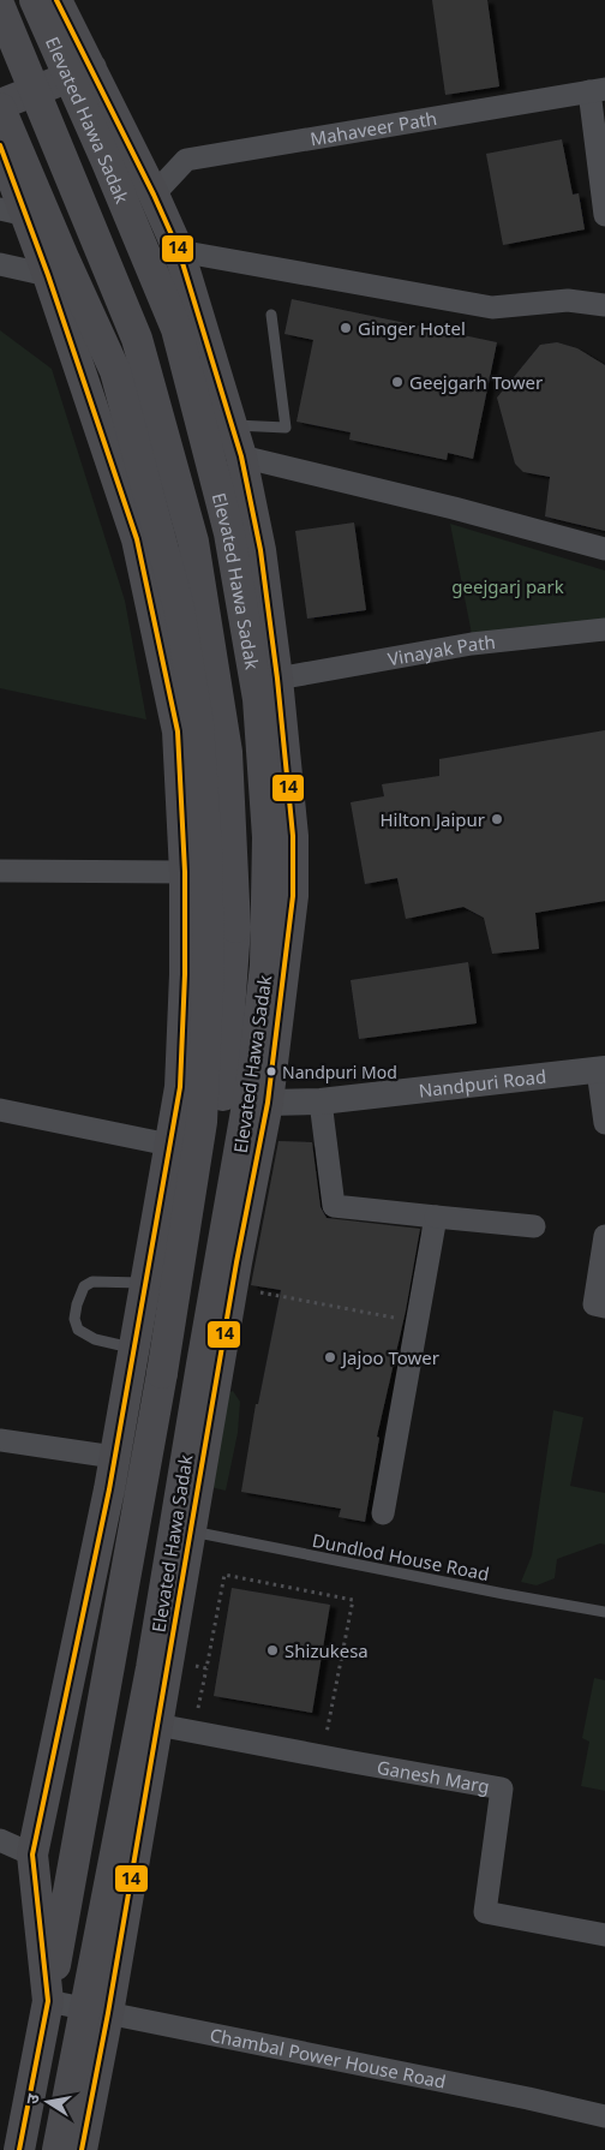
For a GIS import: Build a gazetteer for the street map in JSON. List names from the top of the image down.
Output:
{
  "streets": {
    "main road": ["Elevated Hawa Sadak"],
    "street": [
      "Mahaveer Path",
      "Vinayak Path",
      "Nandpuri Road",
      "Ganesh Marg",
      "Chambal Power House Road"
    ],
    "lane": ["Dundlod House Road"]
  },
  "crossings": [
    ["Elevated Hawa Sadak", "Chambal Power House Road"]
  ],
  "parks": ["geejgarj park"],
  "places": [
    "Ginger Hotel",
    "Geejgarh Tower",
    "Hilton Jaipur",
    "Nandpuri Mod",
    "Jajoo Tower",
    "Shizukesa"
  ],
  "lines": ["transit line 14"],
  "north": "left"
}
